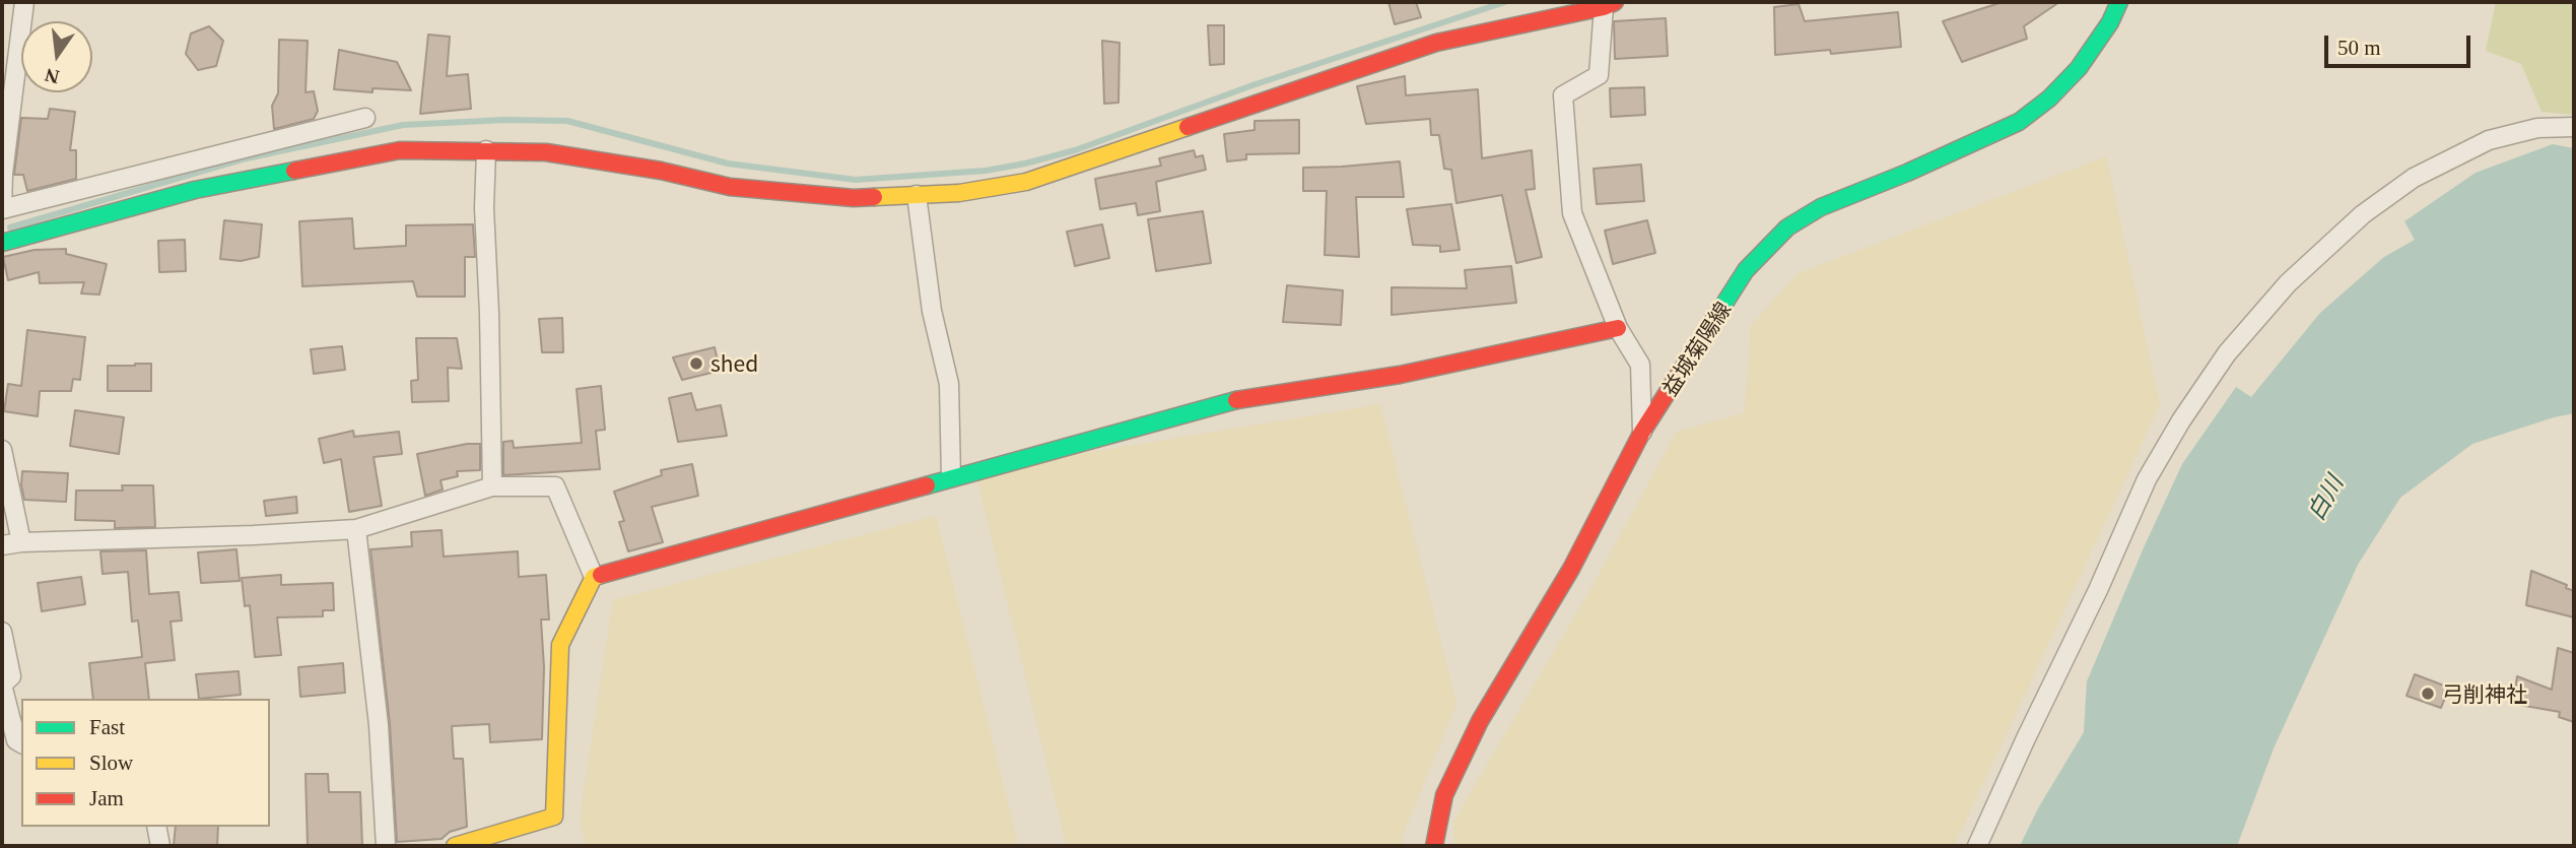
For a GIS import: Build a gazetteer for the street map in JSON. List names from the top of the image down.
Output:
{
  "streets": {
    "street": ["益城菊陽線"]
  },
  "water": ["白川"],
  "places": ["shed", "弓削神社"],
  "legend": ["Fast", "Slow", "Jam"],
  "scale_bar": "50 m",
  "north": "bottom"
}
